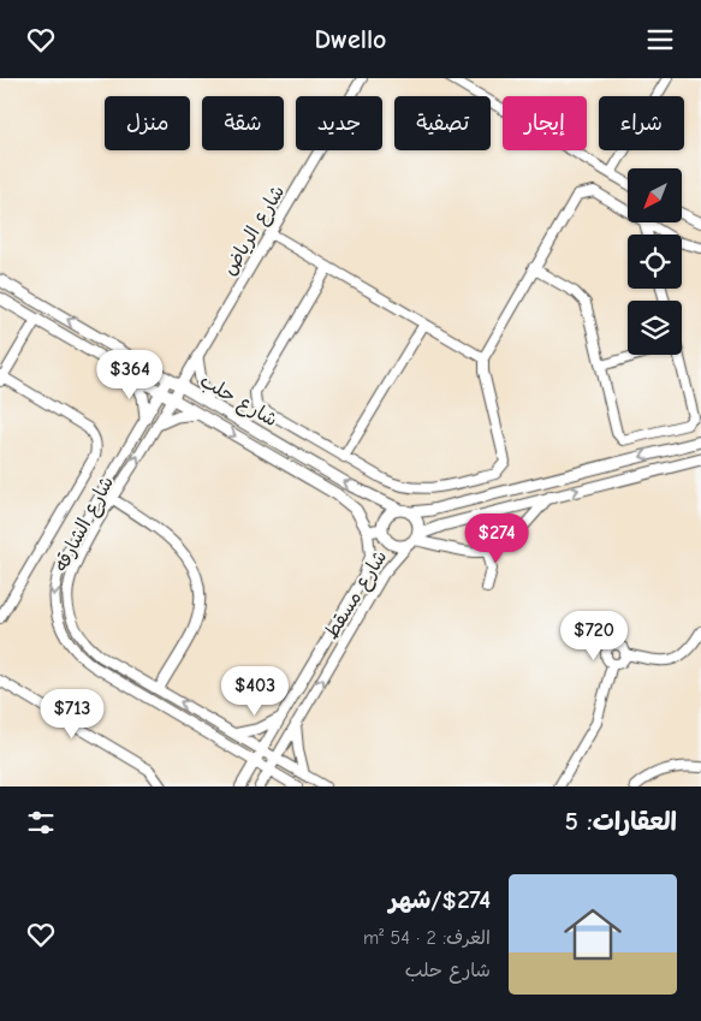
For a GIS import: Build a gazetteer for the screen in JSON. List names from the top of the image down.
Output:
{
  "streets": {
    "street": [
      "شارع الرياض",
      "شارع حلب",
      "شارع الشارقه",
      "شارع مسقط"
    ]
  },
  "crossings": [
    ["شارع الرياض", "شارع حلب"],
    ["شارع الرياض", "شارع الشارقه"],
    ["شارع حلب", "شارع الشارقه"],
    ["شارع حلب", "شارع مسقط"],
    ["شارع الشارقه", "شارع مسقط"]
  ],
  "north": "bottom left",
  "page": {
    "header": "Dwello",
    "chip": [
      "شراء",
      "إيجار",
      "تصفية",
      "جديد",
      "شقة",
      "منزل"
    ],
    "price": [
      "$364",
      "$274",
      "$720",
      "$403",
      "$713"
    ],
    "heading": "العقارات: 5",
    "list": [
      {
        "name": "$274/شهر",
        "note": "الغرف: 2 · 54 m² · شارع حلب"
      }
    ]
  }
}
